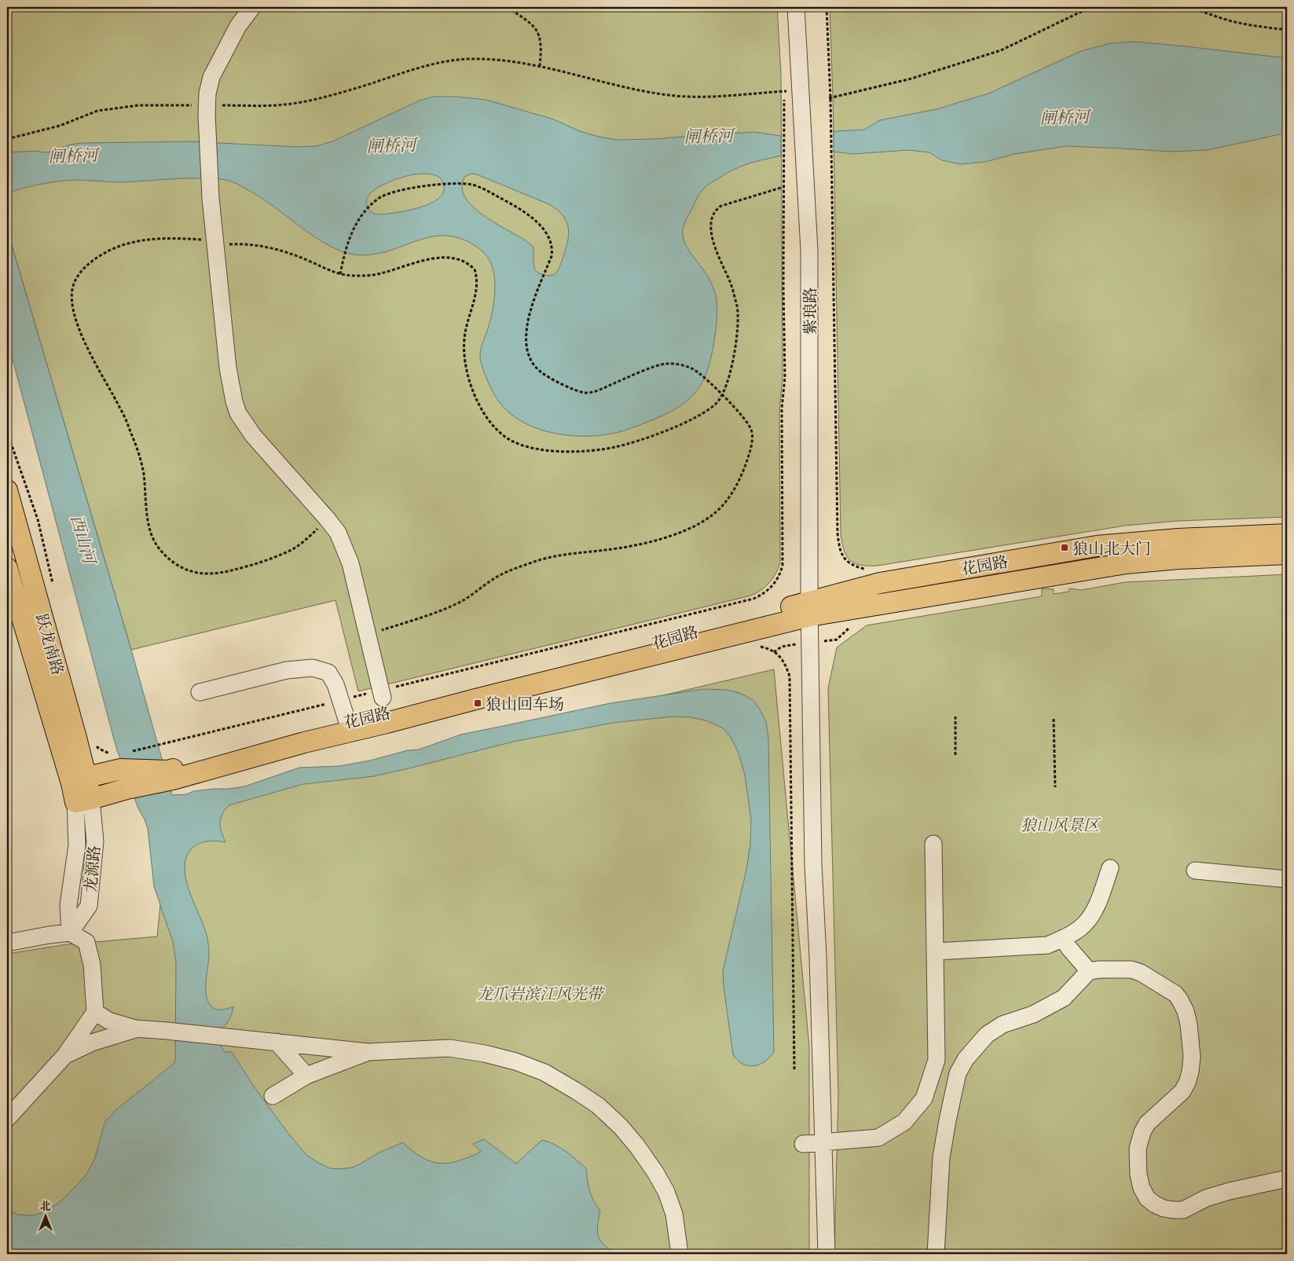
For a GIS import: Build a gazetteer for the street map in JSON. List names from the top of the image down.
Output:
{
  "streets": {
    "main road": ["花园路", "跃龙南路"],
    "street": ["紫琅路", "龙源路"]
  },
  "crossings": [
    ["紫琅路", "花园路"],
    ["花园路", "跃龙南路"],
    ["花园路", "龙源路"],
    ["跃龙南路", "龙源路"]
  ],
  "water": ["闸桥河", "西山河"],
  "parks": ["狼山风景区", "龙爪岩滨江风光带"],
  "places": {
    "transit": ["狼山北大门", "狼山回车场"]
  },
  "north": "top"
}
